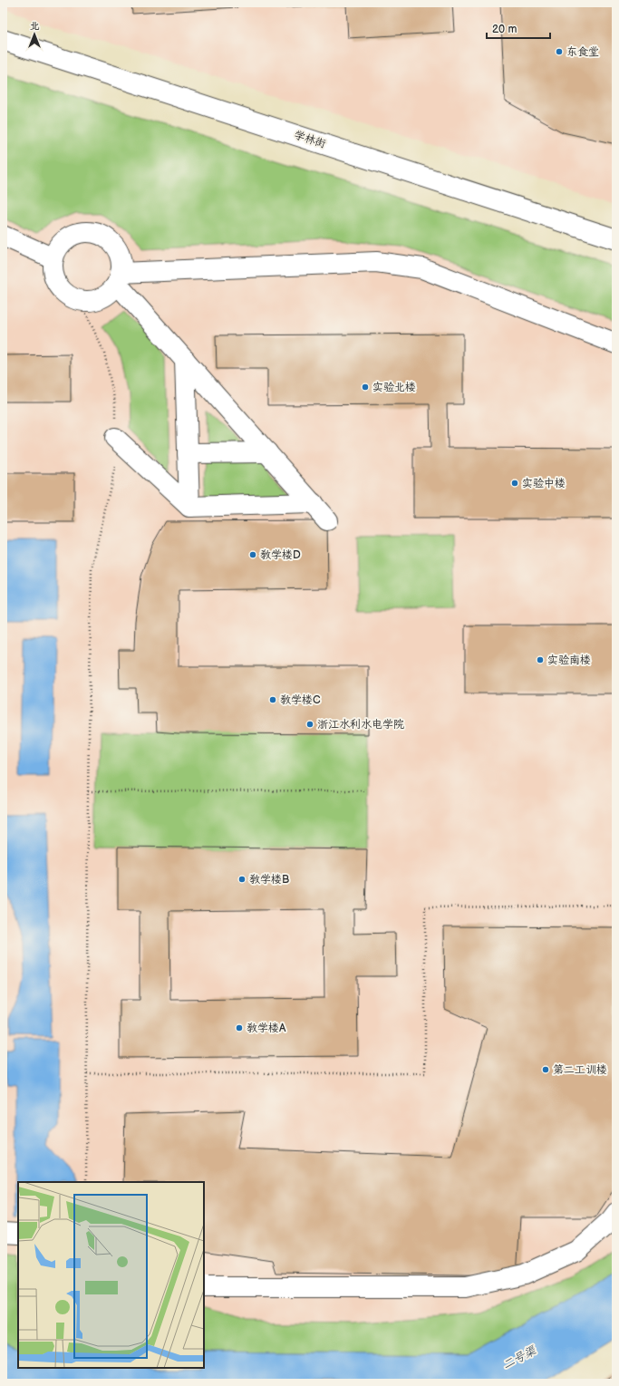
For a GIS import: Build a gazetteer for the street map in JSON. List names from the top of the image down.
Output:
{
  "streets": {
    "street": ["学林街"]
  },
  "water": ["二号渠"],
  "places": [
    "东食堂",
    "实验北楼",
    "实验中楼",
    "教学楼D",
    "实验南楼",
    "教学楼C",
    "浙江水利水电学院",
    "教学楼B",
    "教学楼A",
    "第二工训楼"
  ],
  "scale_bar": "20 m",
  "north": "top"
}
